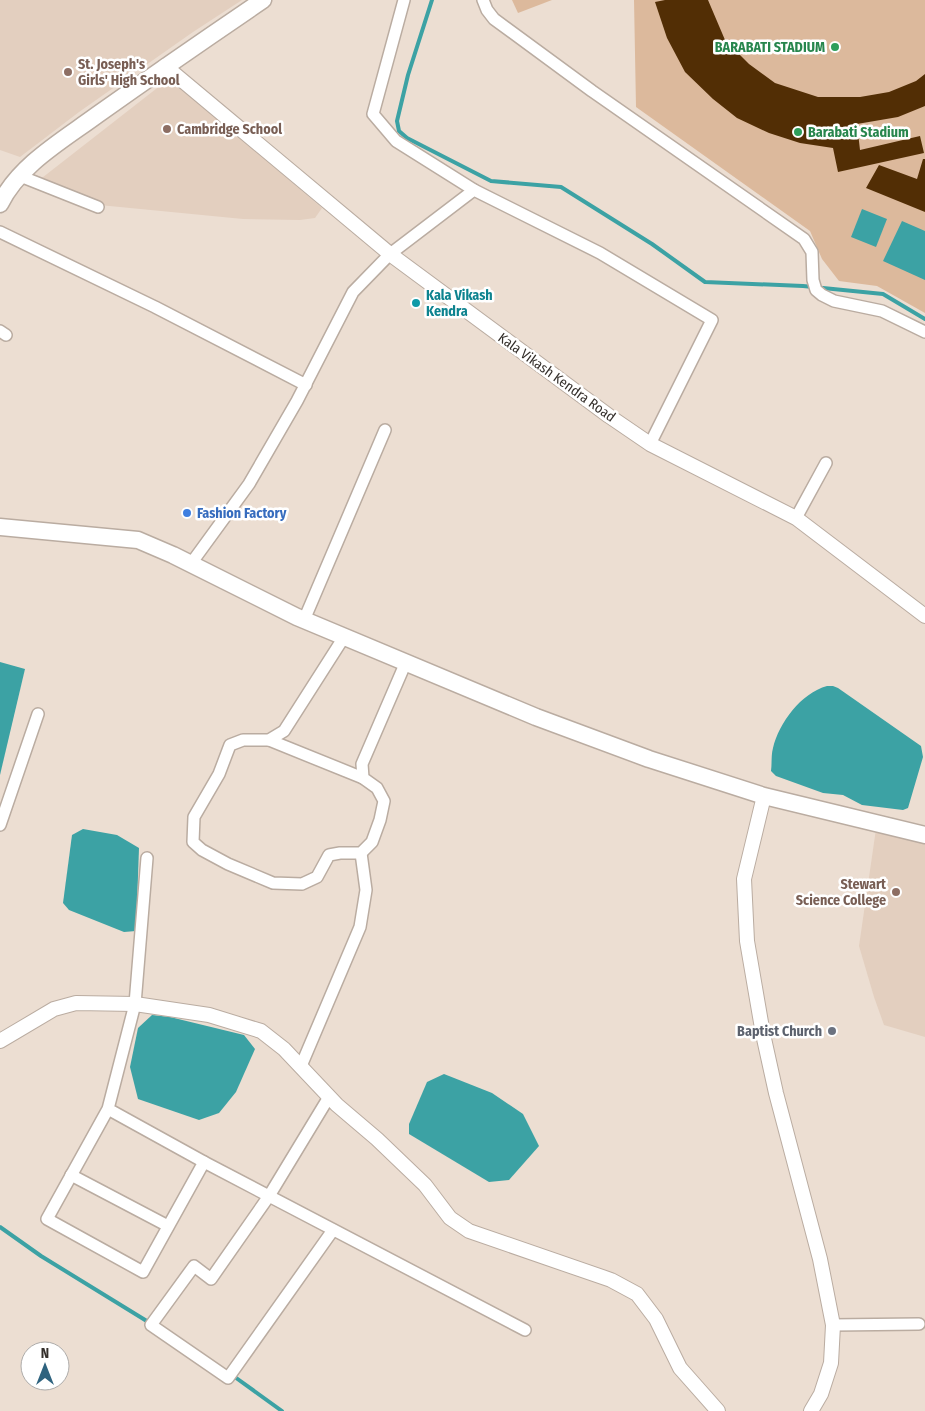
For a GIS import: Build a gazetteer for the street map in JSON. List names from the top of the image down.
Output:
{
  "streets": {
    "street": ["Kala Vikash Kendra Road"]
  },
  "places": [
    "BARABATI STADIUM",
    "St. Joseph's Girls' High School",
    "Cambridge School",
    "Barabati Stadium",
    "Kala Vikash Kendra",
    "Fashion Factory",
    "Stewart Science College",
    "Baptist Church"
  ],
  "north": "top"
}
